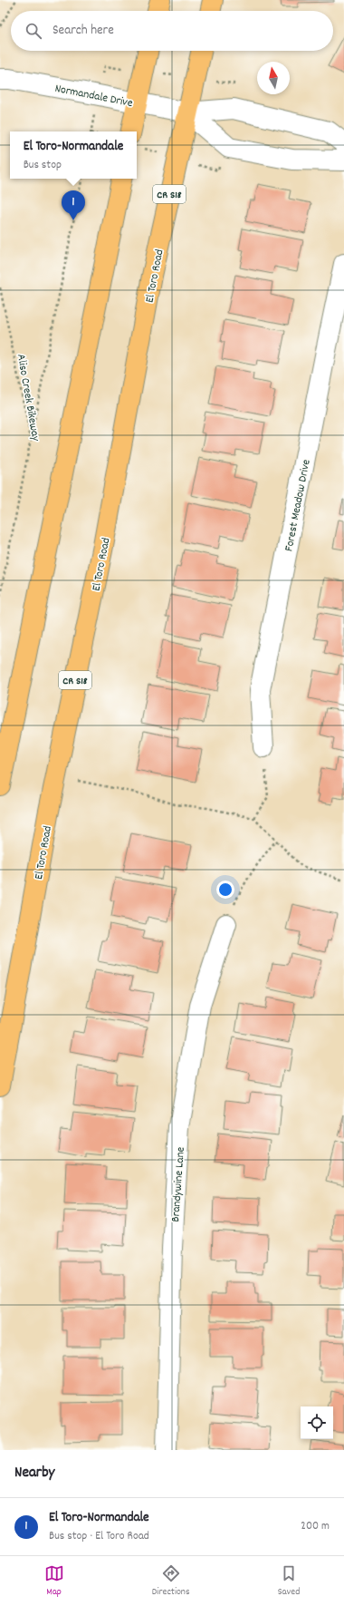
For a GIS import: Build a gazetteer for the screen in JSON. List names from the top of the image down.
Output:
{
  "streets": {
    "main road": ["CR S18", "El Toro Road"],
    "street": ["Normandale Drive", "Forest Meadow Drive", "Brandywine Lane"],
    "path": ["Aliso Creek Bikeway"]
  },
  "crossings": [
    ["Normandale Drive", "El Toro Road"]
  ],
  "north": "top",
  "page": {
    "search": "Search here",
    "popup": ["El Toro-Normandale", "Bus stop"],
    "pins": "1",
    "heading": "Nearby",
    "list": [
      {
        "mark": "1",
        "name": "El Toro-Normandale",
        "note": "Bus stop · El Toro Road",
        "value": "200 m"
      }
    ],
    "nav": ["Map", "Directions", "Saved"]
  }
}
